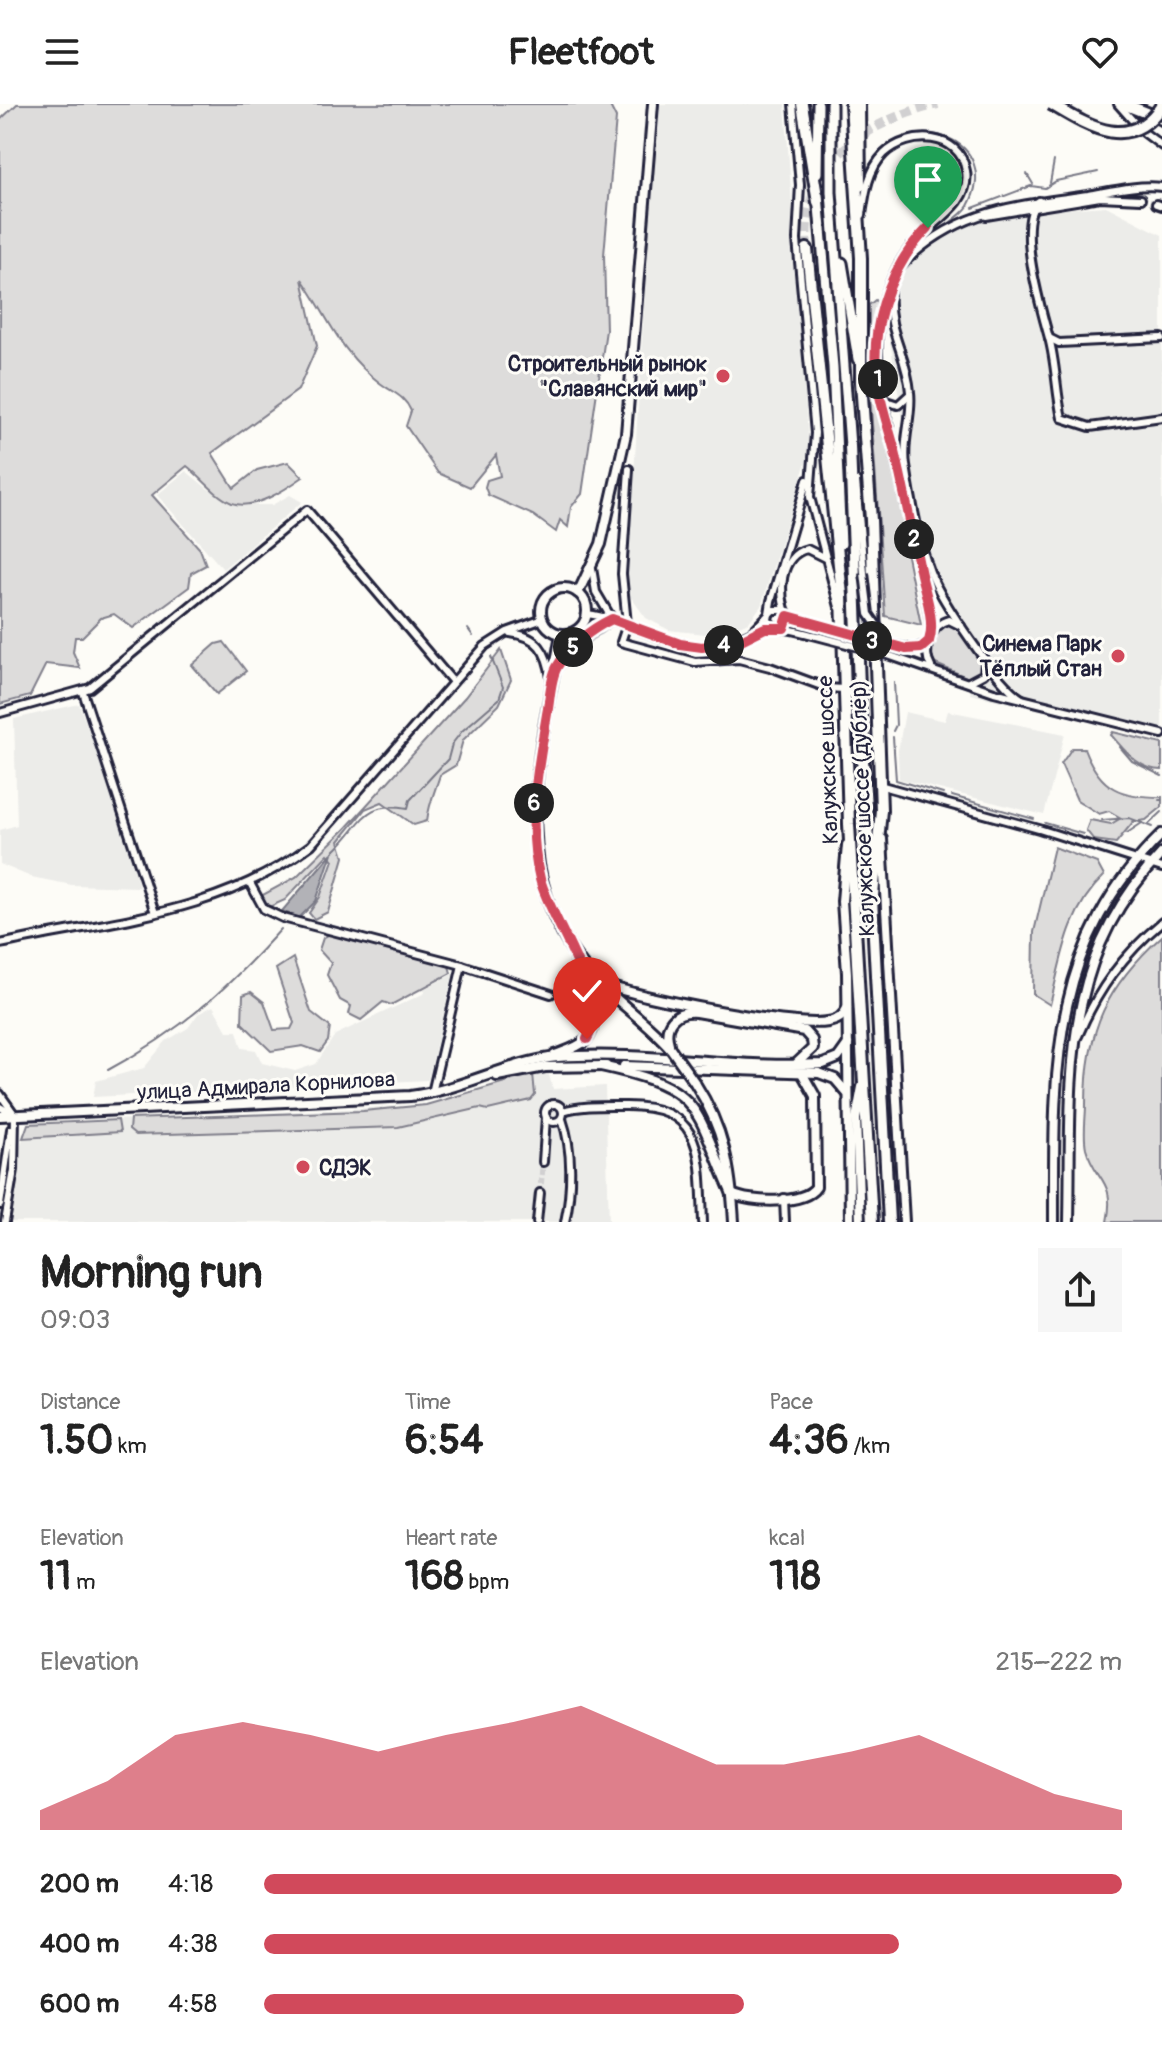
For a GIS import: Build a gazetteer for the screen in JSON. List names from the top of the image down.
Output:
{
  "streets": {
    "highway": ["Калужское шоссе", "Калужское шоссе (дублёр)"],
    "main road": ["улица Адмирала Корнилова"]
  },
  "crossings": [
    ["Калужское шоссе", "Калужское шоссе (дублёр)"]
  ],
  "places": ["Строительный рынок \"Славянский мир\"", "Синема Парк Тёплый Стан", "СДЭК"],
  "page": {
    "header": "Fleetfoot",
    "pins": [
      "1",
      "2",
      "3",
      "4",
      "5",
      "6"
    ],
    "heading": ["Morning run", "09:03"],
    "stats": [
      ["Distance", "1.50 km"],
      ["Time", "6:54"],
      ["Pace", "4:36 /km"],
      ["Elevation", "11 m"],
      ["Heart rate", "168 bpm"],
      ["kcal", "118"]
    ],
    "chart": ["Elevation", "215–222 m"],
    "list": [
      {
        "name": "200 m",
        "note": "4:18"
      },
      {
        "name": "400 m",
        "note": "4:38"
      },
      {
        "name": "600 m",
        "note": "4:58"
      }
    ]
  }
}
